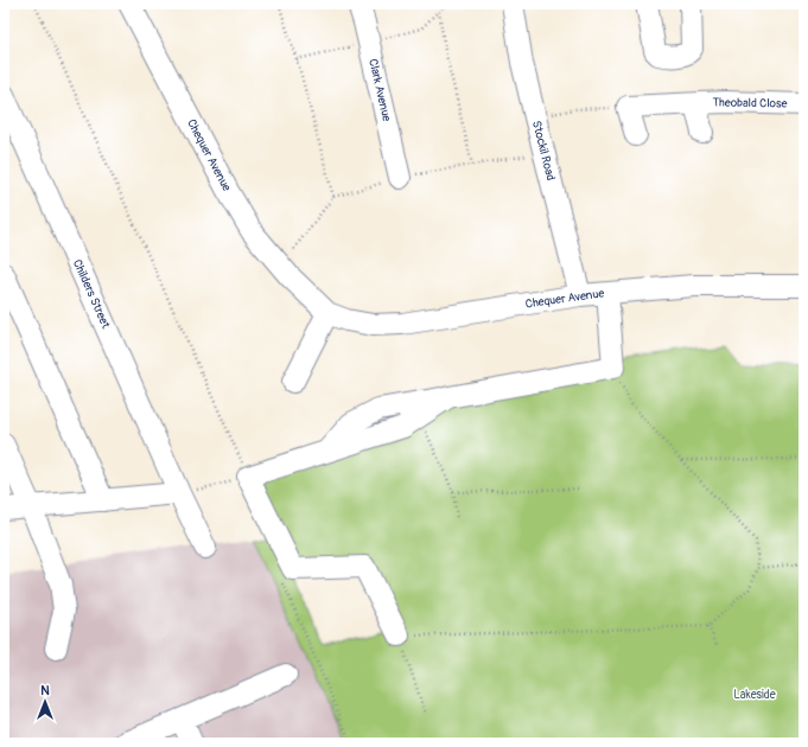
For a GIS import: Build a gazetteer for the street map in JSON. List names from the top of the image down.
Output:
{
  "streets": {
    "street": [
      "Clark Avenue",
      "Theobald Close",
      "Stockil Road",
      "Chequer Avenue",
      "Childers Street"
    ]
  },
  "crossings": [
    ["Stockil Road", "Chequer Avenue"]
  ],
  "parks": ["Lakeside"],
  "north": "top"
}
